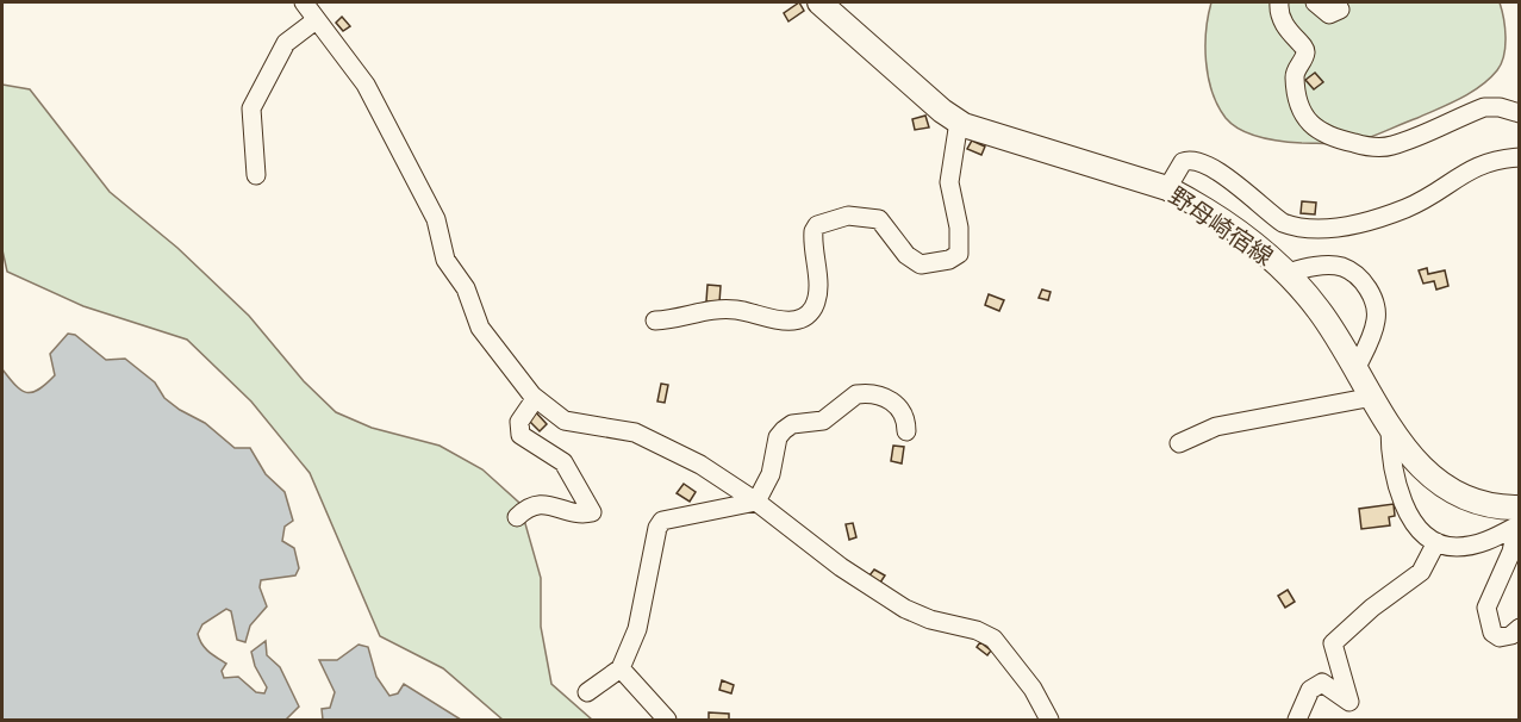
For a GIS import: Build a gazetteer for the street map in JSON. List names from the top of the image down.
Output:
{
  "streets": {
    "main road": ["野母崎宿線"]
  }
}
